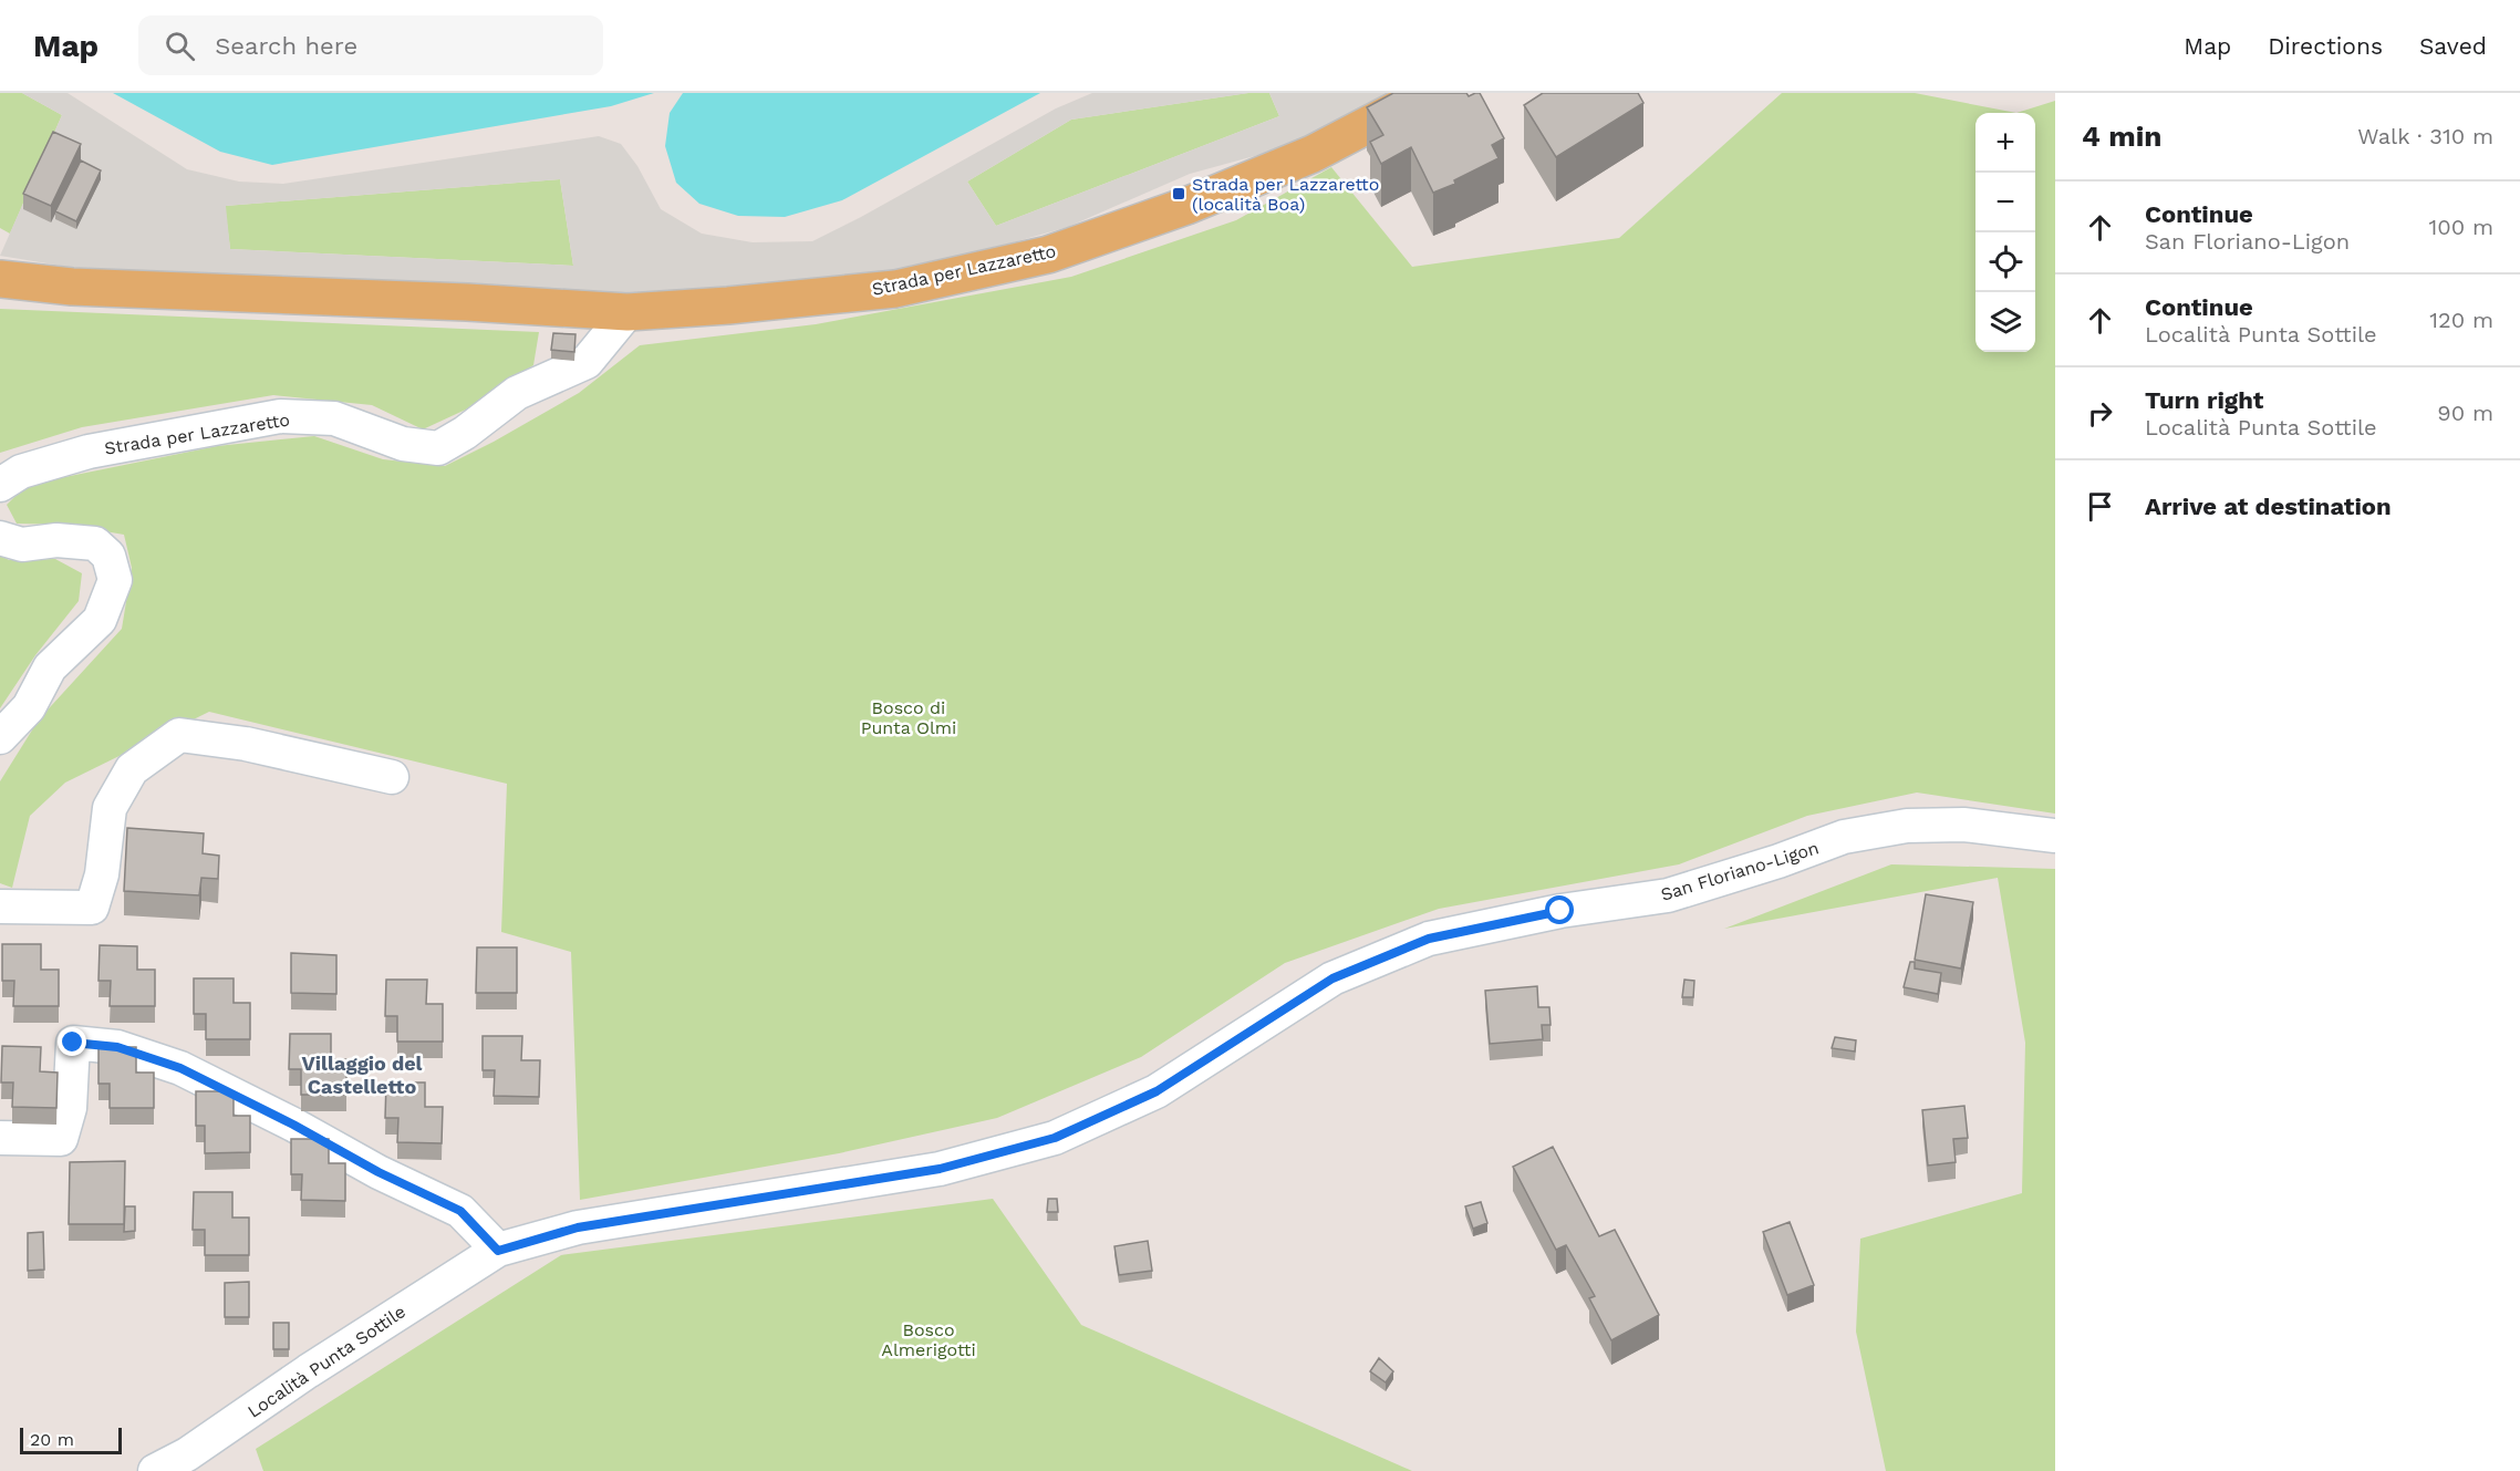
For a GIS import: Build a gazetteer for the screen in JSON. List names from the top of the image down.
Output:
{
  "streets": {
    "main road": ["Strada per Lazzaretto"],
    "street": ["San Floriano-Ligon", "Località Punta Sottile"]
  },
  "crossings": [
    ["San Floriano-Ligon", "Località Punta Sottile"]
  ],
  "districts": ["Villaggio del Castelletto"],
  "parks": ["Bosco di Punta Olmi", "Bosco Almerigotti"],
  "places": {
    "transit": ["Strada per Lazzaretto (località Boa)"]
  },
  "scale_bar": "20 m",
  "page": {
    "header": "Map",
    "search": "Search here",
    "nav": ["Map", "Directions", "Saved"],
    "heading": ["4 min", "Walk · 310 m"],
    "map_buttons": ["+", "−"],
    "list": [
      ["Continue", "San Floriano-Ligon", "100 m"],
      ["Continue", "Località Punta Sottile", "120 m"],
      ["Turn right", "Località Punta Sottile", "90 m"],
      "Arrive at destination"
    ],
    "scale": "20 m"
  }
}
